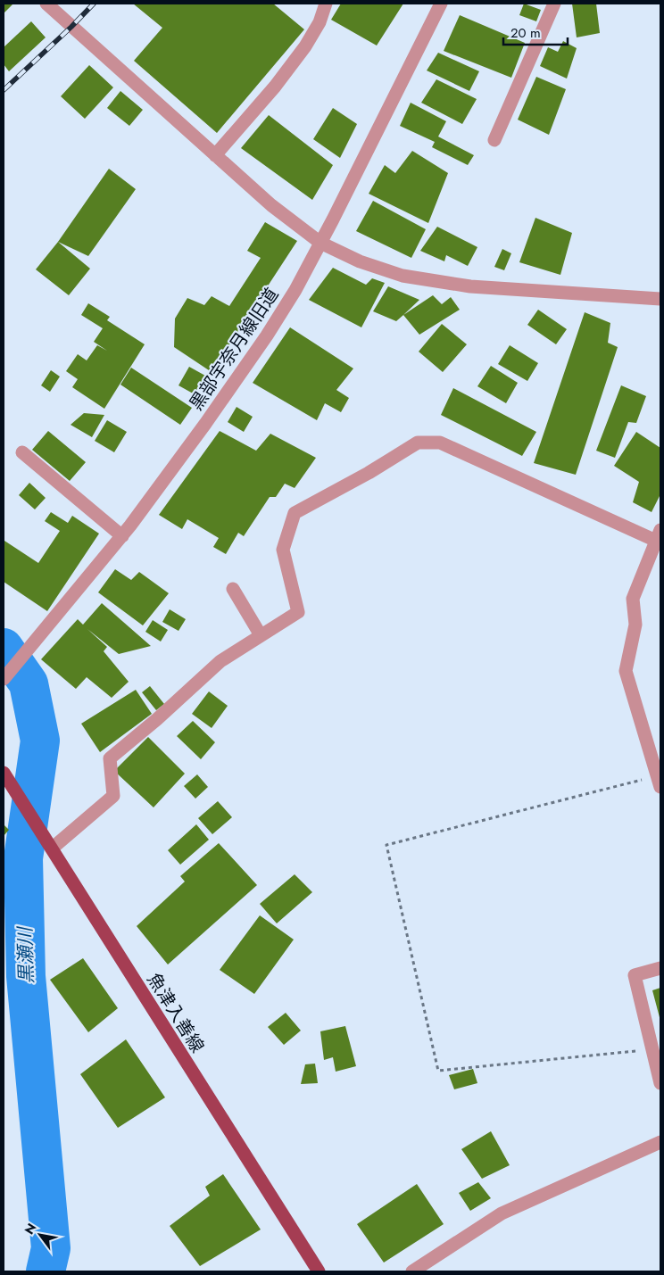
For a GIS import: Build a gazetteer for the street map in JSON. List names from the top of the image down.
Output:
{
  "streets": {
    "main road": ["魚津入善線"],
    "street": ["黒部宇奈月線旧道"]
  },
  "water": ["黒瀬川"],
  "scale_bar": "20 m",
  "north": "top left"
}
